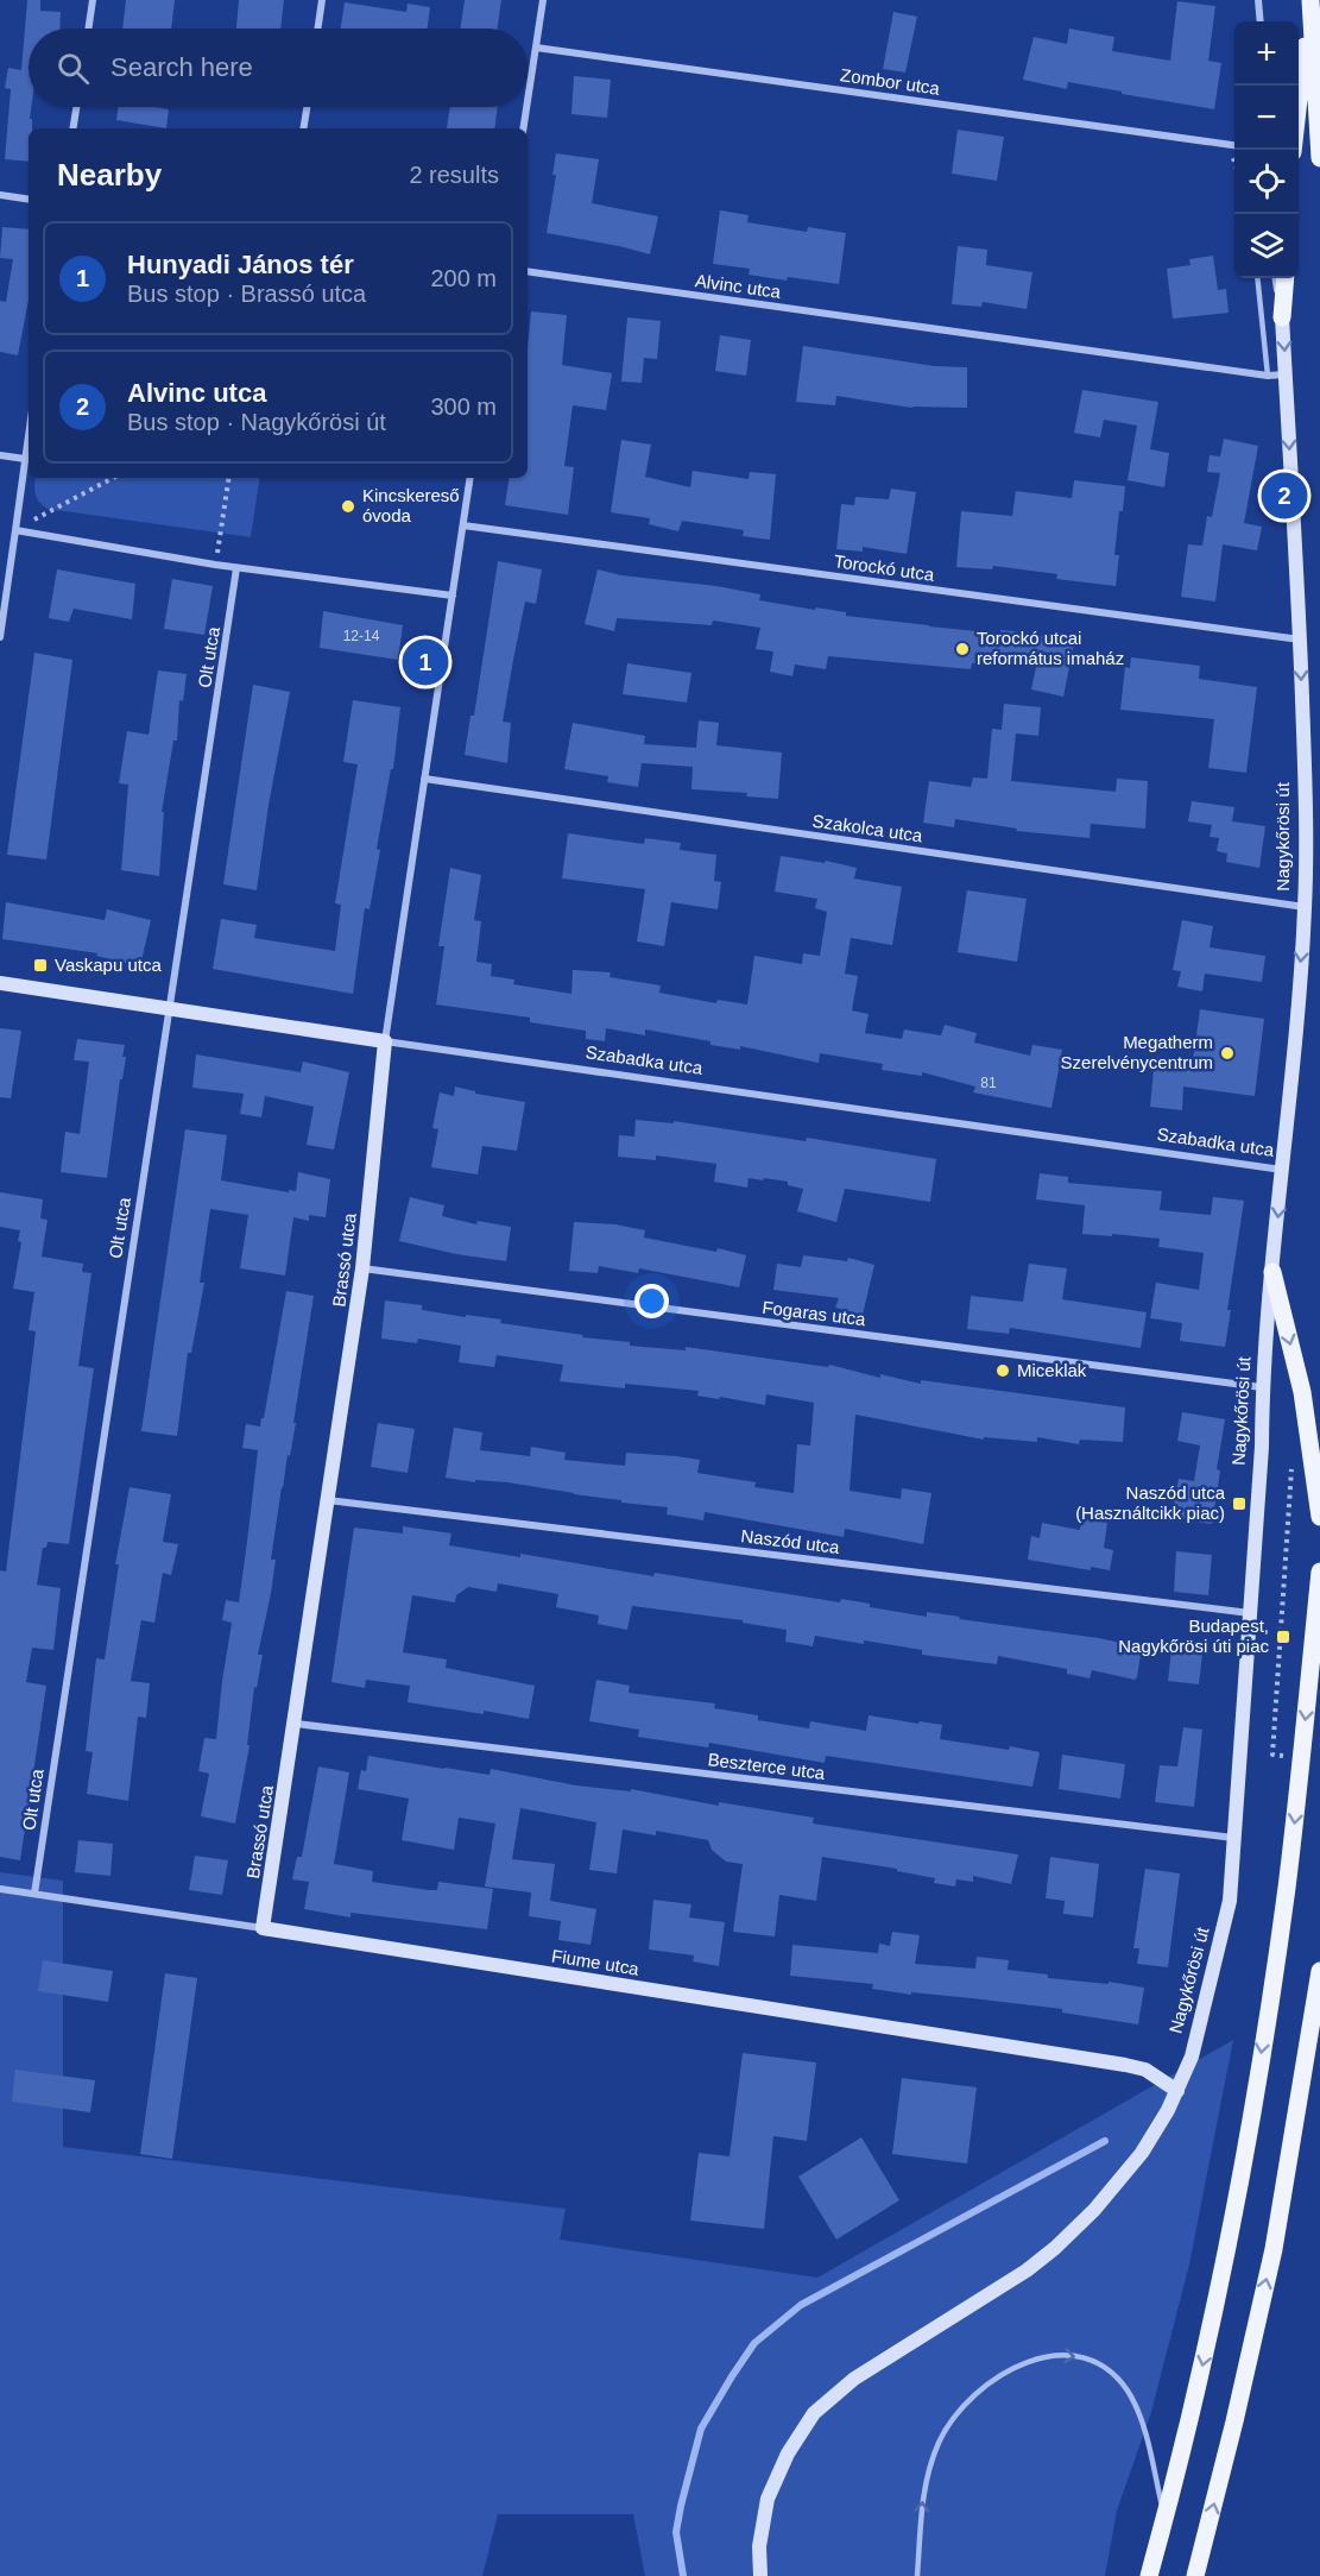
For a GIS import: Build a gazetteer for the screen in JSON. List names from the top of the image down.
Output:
{
  "streets": {
    "main road": [
      "Nagykőrösi út",
      "Szabadka utca",
      "Brassó utca",
      "Fiume utca"
    ],
    "street": [
      "Zombor utca",
      "Alvinc utca",
      "Torockó utca",
      "Olt utca",
      "Szakolca utca",
      "Fogaras utca",
      "Naszód utca",
      "Beszterce utca"
    ]
  },
  "crossings": [
    ["Alvinc utca", "Nagykőrösi út"],
    ["Torockó utca", "Nagykőrösi út"],
    ["Torockó utca", "Brassó utca"],
    ["Olt utca", "Szabadka utca"],
    ["Olt utca", "Fiume utca"],
    ["Szakolca utca", "Nagykőrösi út"],
    ["Szakolca utca", "Brassó utca"],
    ["Nagykőrösi út", "Szabadka utca"],
    ["Nagykőrösi út", "Fogaras utca"],
    ["Nagykőrösi út", "Naszód utca"],
    ["Nagykőrösi út", "Beszterce utca"],
    ["Nagykőrösi út", "Fiume utca"],
    ["Szabadka utca", "Brassó utca"],
    ["Brassó utca", "Fogaras utca"],
    ["Brassó utca", "Naszód utca"],
    ["Brassó utca", "Beszterce utca"],
    ["Brassó utca", "Fiume utca"]
  ],
  "one_way": ["Nagykőrösi út"],
  "places": {
    "other": [
      "Kincskereső óvoda",
      "Torockó utcai református imaház",
      "Megatherm Szerelvénycentrum",
      "Miceklak"
    ],
    "transit": ["Vaskapu utca", "Naszód utca (Használtcikk piac)", "Budapest, Nagykőrösi úti piac"]
  },
  "house_numbers": ["12-14", "81"],
  "page": {
    "map_buttons": ["+", "−"],
    "search": "Search here",
    "heading": ["Nearby", "2 results"],
    "list": [
      {
        "mark": "1",
        "name": "Hunyadi János tér",
        "note": "Bus stop · Brassó utca",
        "value": "200 m"
      },
      {
        "mark": "2",
        "name": "Alvinc utca",
        "note": "Bus stop · Nagykőrösi út",
        "value": "300 m"
      }
    ],
    "pins": ["2", "1"]
  }
}
